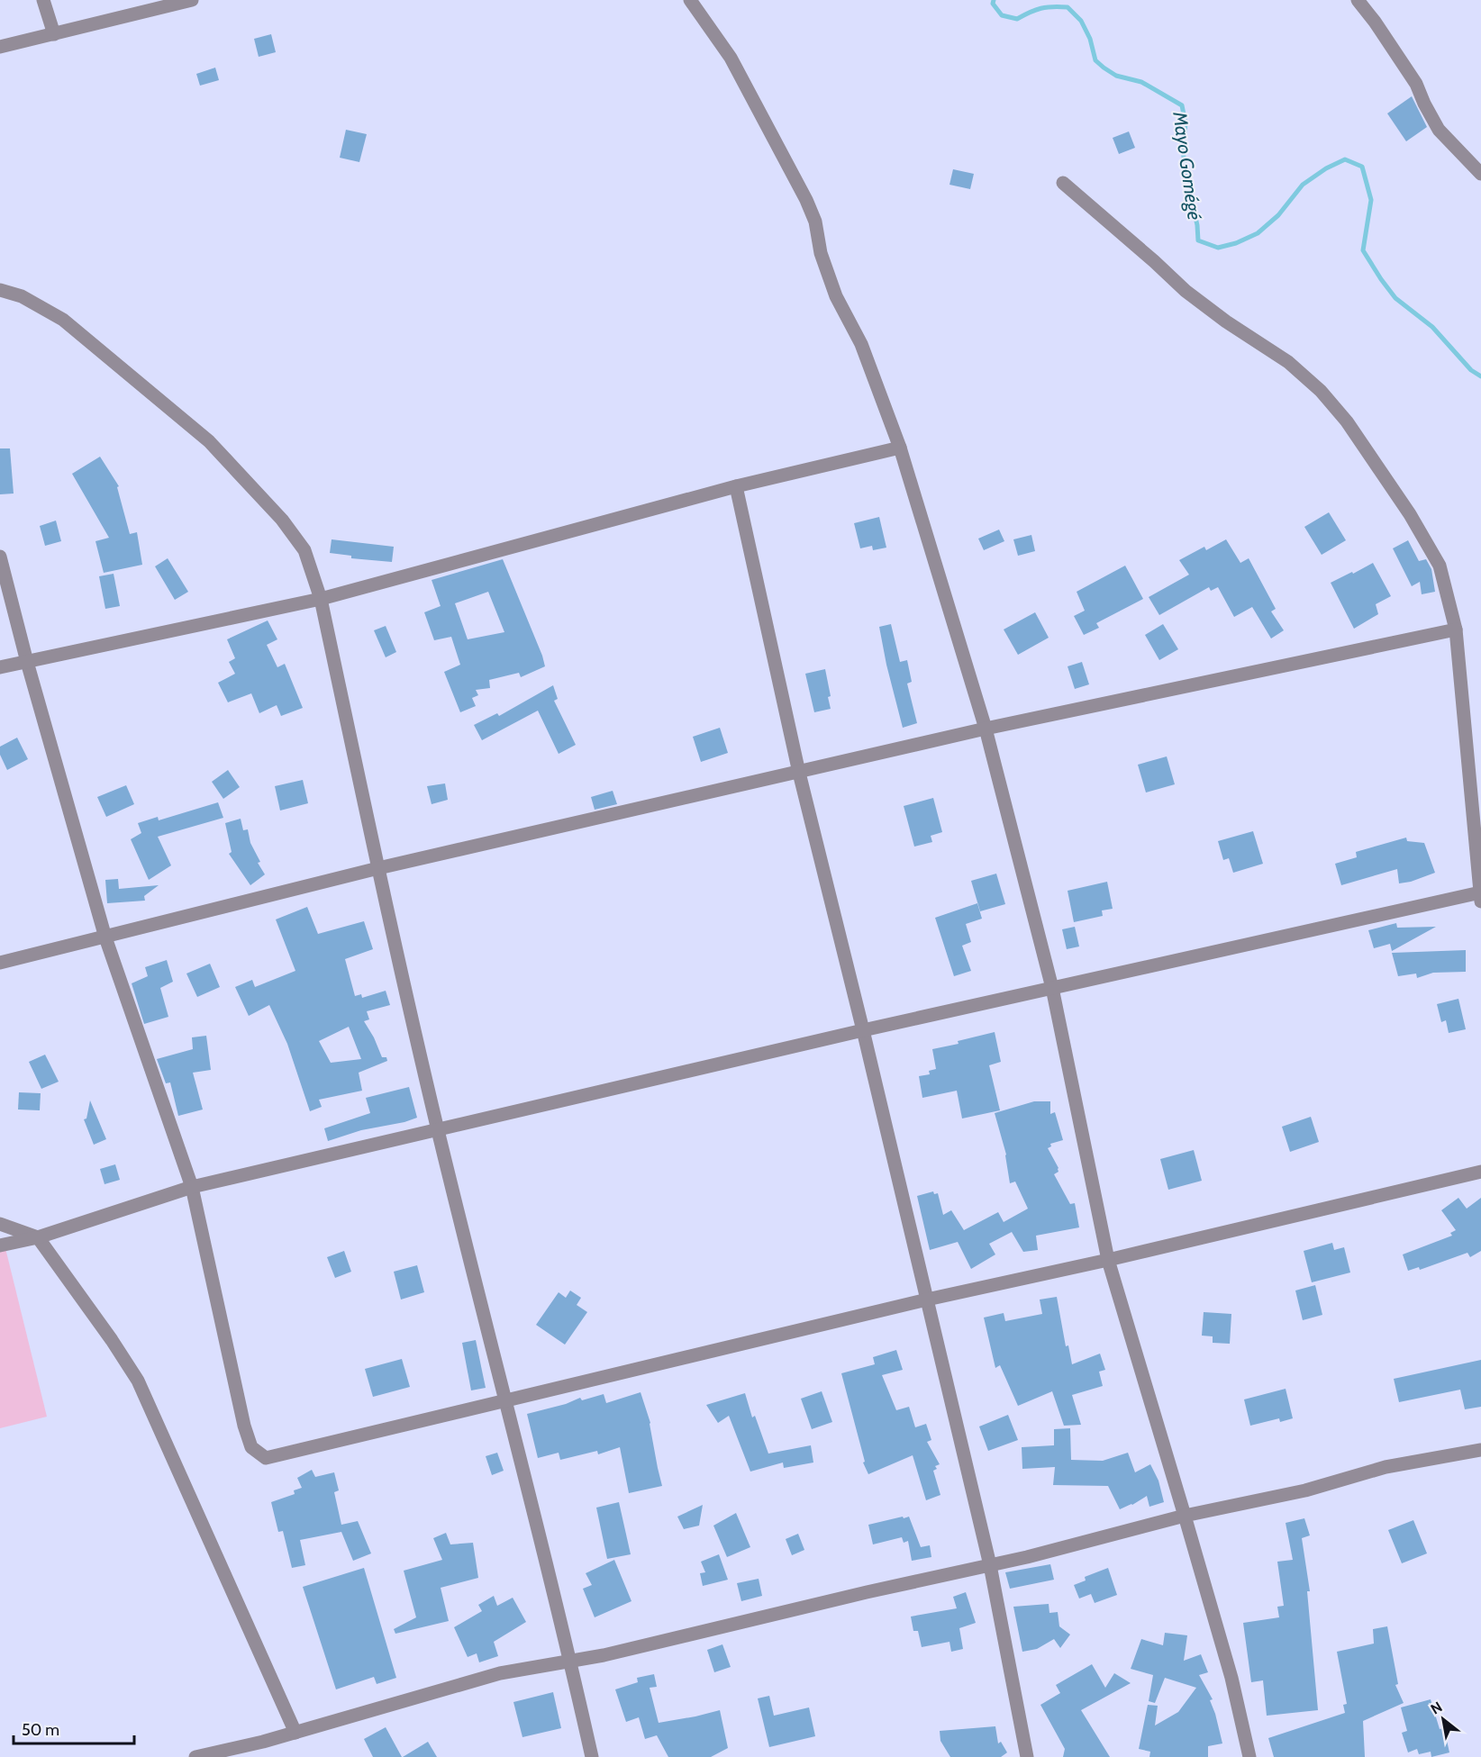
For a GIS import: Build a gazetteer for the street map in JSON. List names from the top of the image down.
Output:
{
  "water": ["Mayo Gomégé"],
  "scale_bar": "50 m",
  "north": "top left"
}
